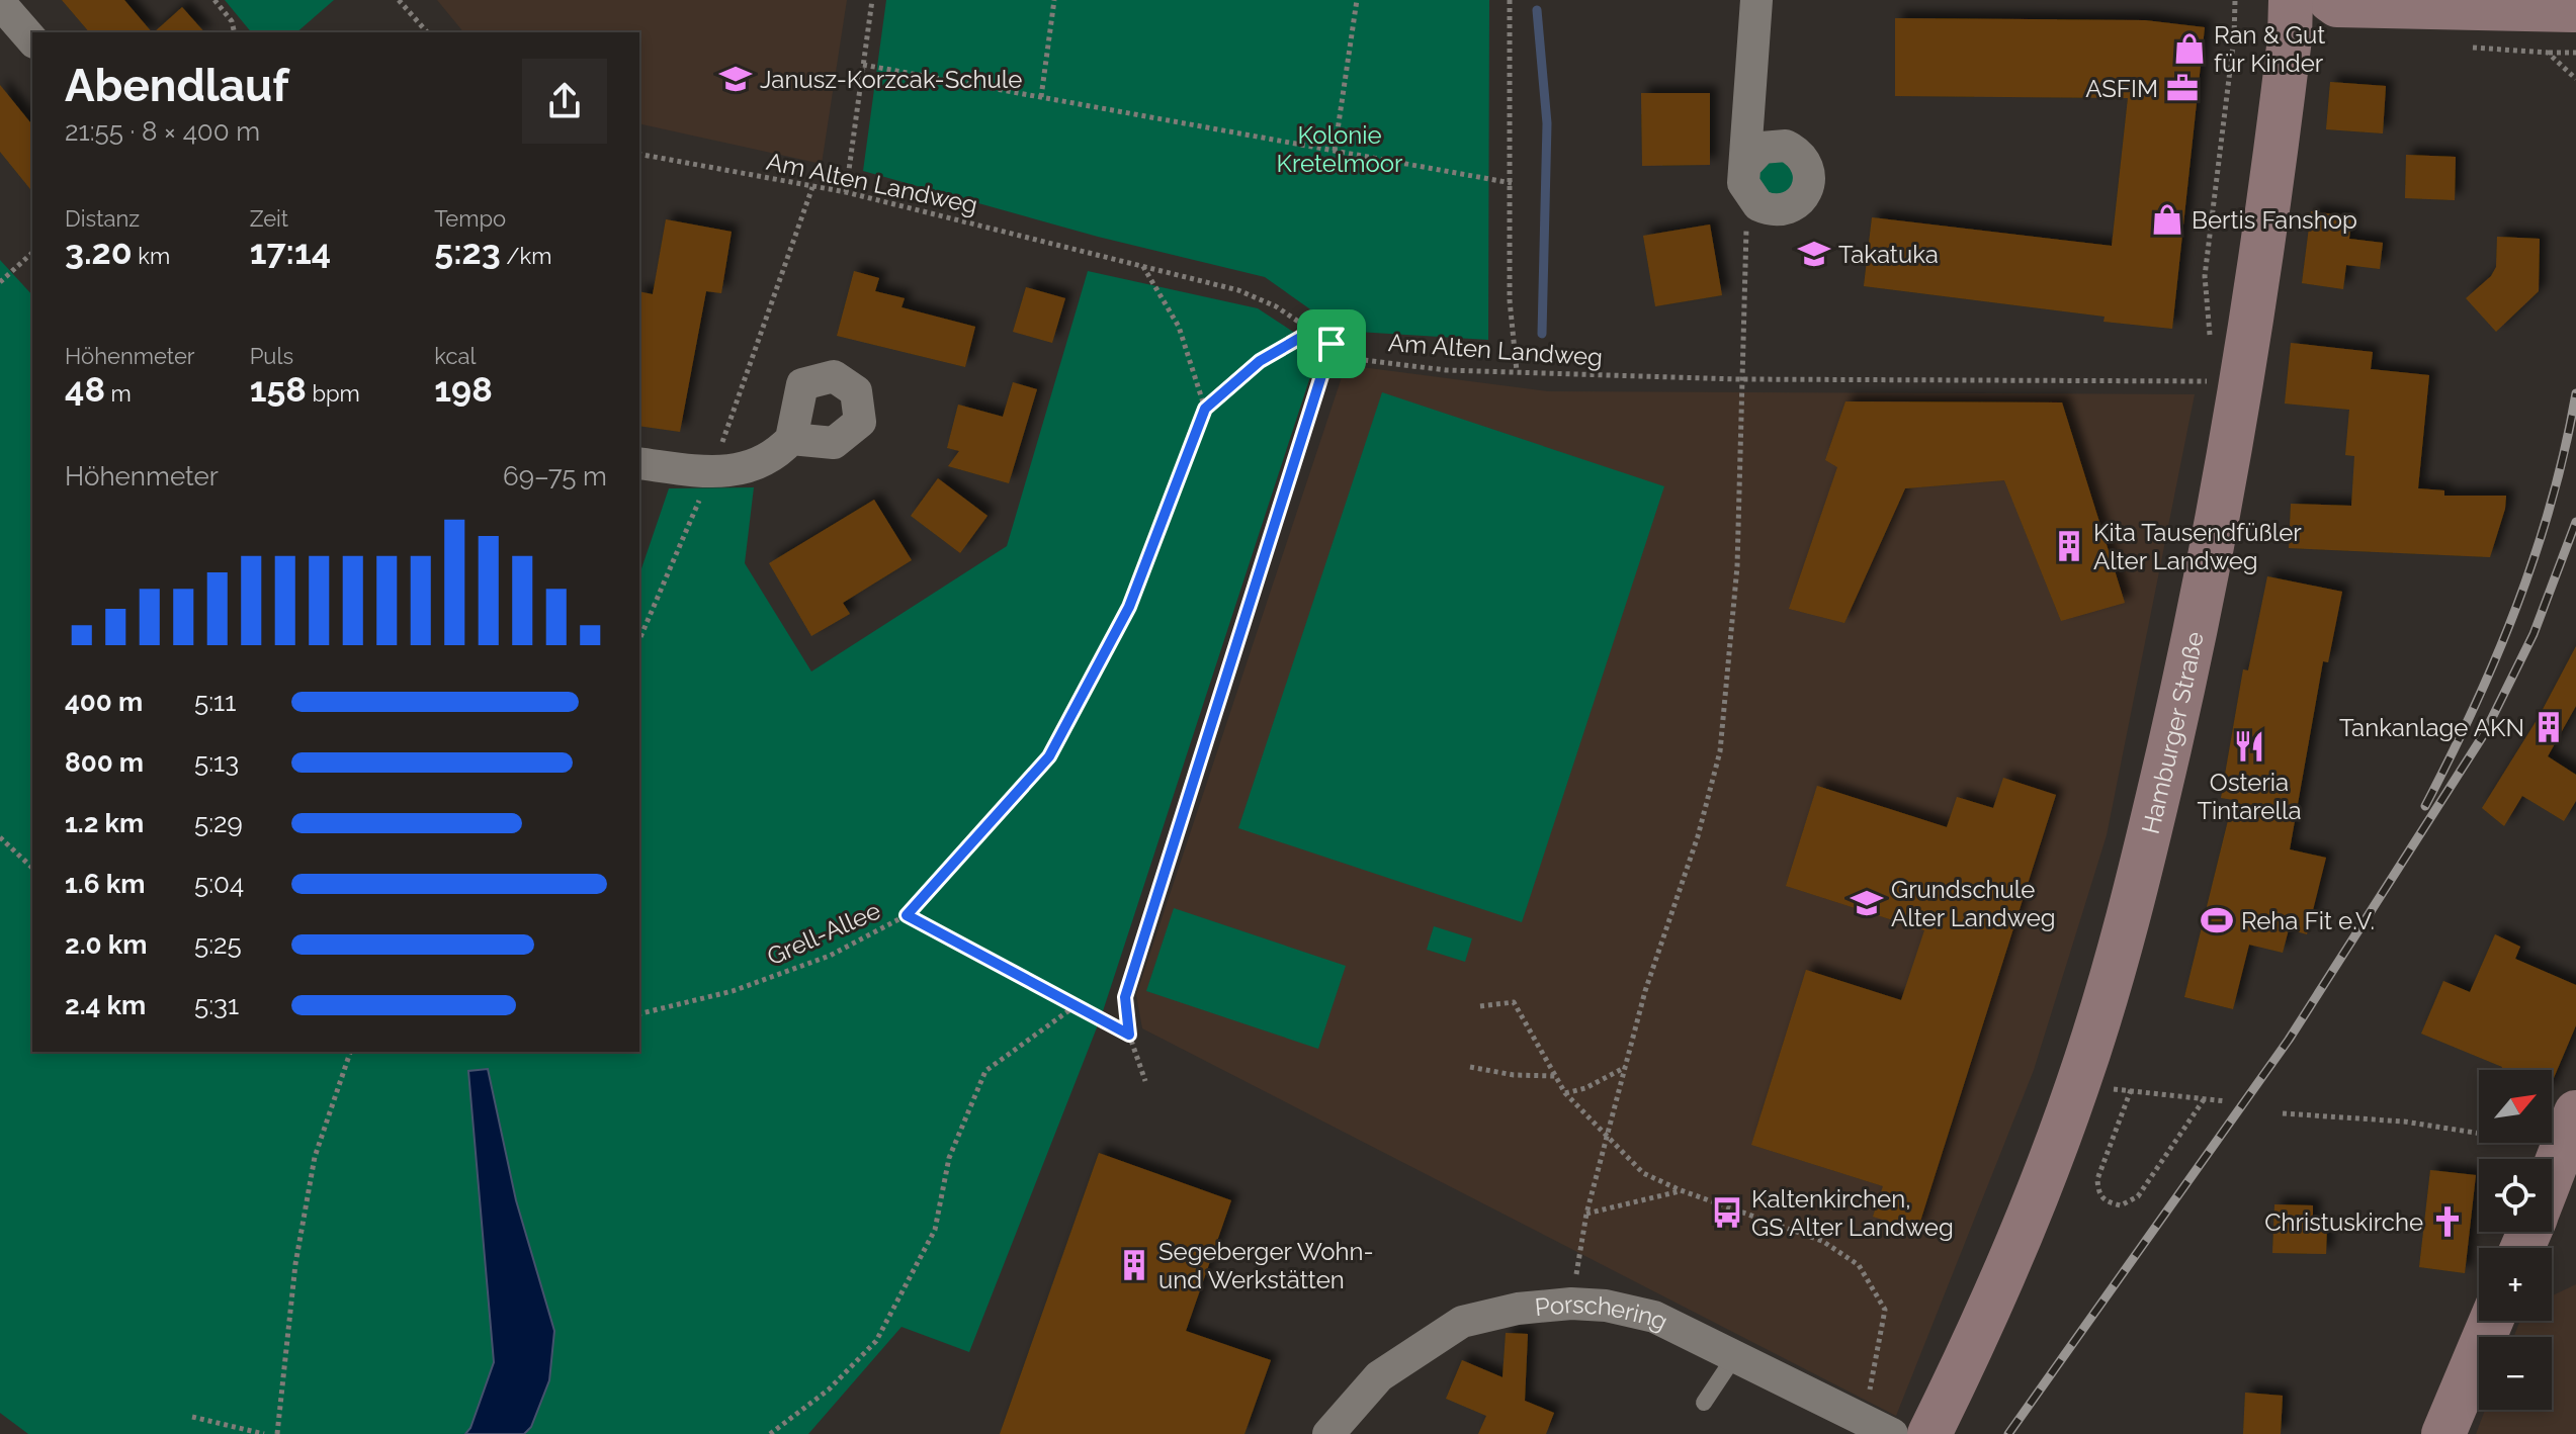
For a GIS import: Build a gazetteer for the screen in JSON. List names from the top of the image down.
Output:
{
  "streets": {
    "main road": ["Hamburger Straße"],
    "street": ["Porschering"],
    "path": ["Am Alten Landweg", "Grell-Allee"]
  },
  "parks": ["Kolonie Kretelmoor"],
  "places": {
    "shop": ["Ran & Gut für Kinder", "Bertis Fanshop"],
    "school or university": ["Janusz-Korzcak-Schule", "Takatuka", "Grundschule Alter Landweg"],
    "office": ["ASFIM"],
    "building": ["Kita Tausendfüßler Alter Landweg", "Tankanlage AKN", "Segeberger Wohn- und Werkstätten"],
    "restaurant": ["Osteria Tintarella"],
    "sports": ["Reha Fit e.V."],
    "bus stop": ["Kaltenkirchen, GS Alter Landweg"],
    "church": ["Christuskirche"]
  },
  "north": "top right",
  "page": {
    "heading": ["Abendlauf", "21:55 · 8 × 400 m"],
    "stats": [
      ["Distanz", "3.20 km"],
      ["Zeit", "17:14"],
      ["Tempo", "5:23 /km"],
      ["Höhenmeter", "48 m"],
      ["Puls", "158 bpm"],
      ["kcal", "198"]
    ],
    "chart": ["Höhenmeter", "69–75 m"],
    "list": [
      {
        "name": "400 m",
        "note": "5:11"
      },
      {
        "name": "800 m",
        "note": "5:13"
      },
      {
        "name": "1.2 km",
        "note": "5:29"
      },
      {
        "name": "1.6 km",
        "note": "5:04"
      },
      {
        "name": "2.0 km",
        "note": "5:25"
      },
      {
        "name": "2.4 km",
        "note": "5:31"
      }
    ],
    "map_buttons": ["+", "−"]
  }
}
